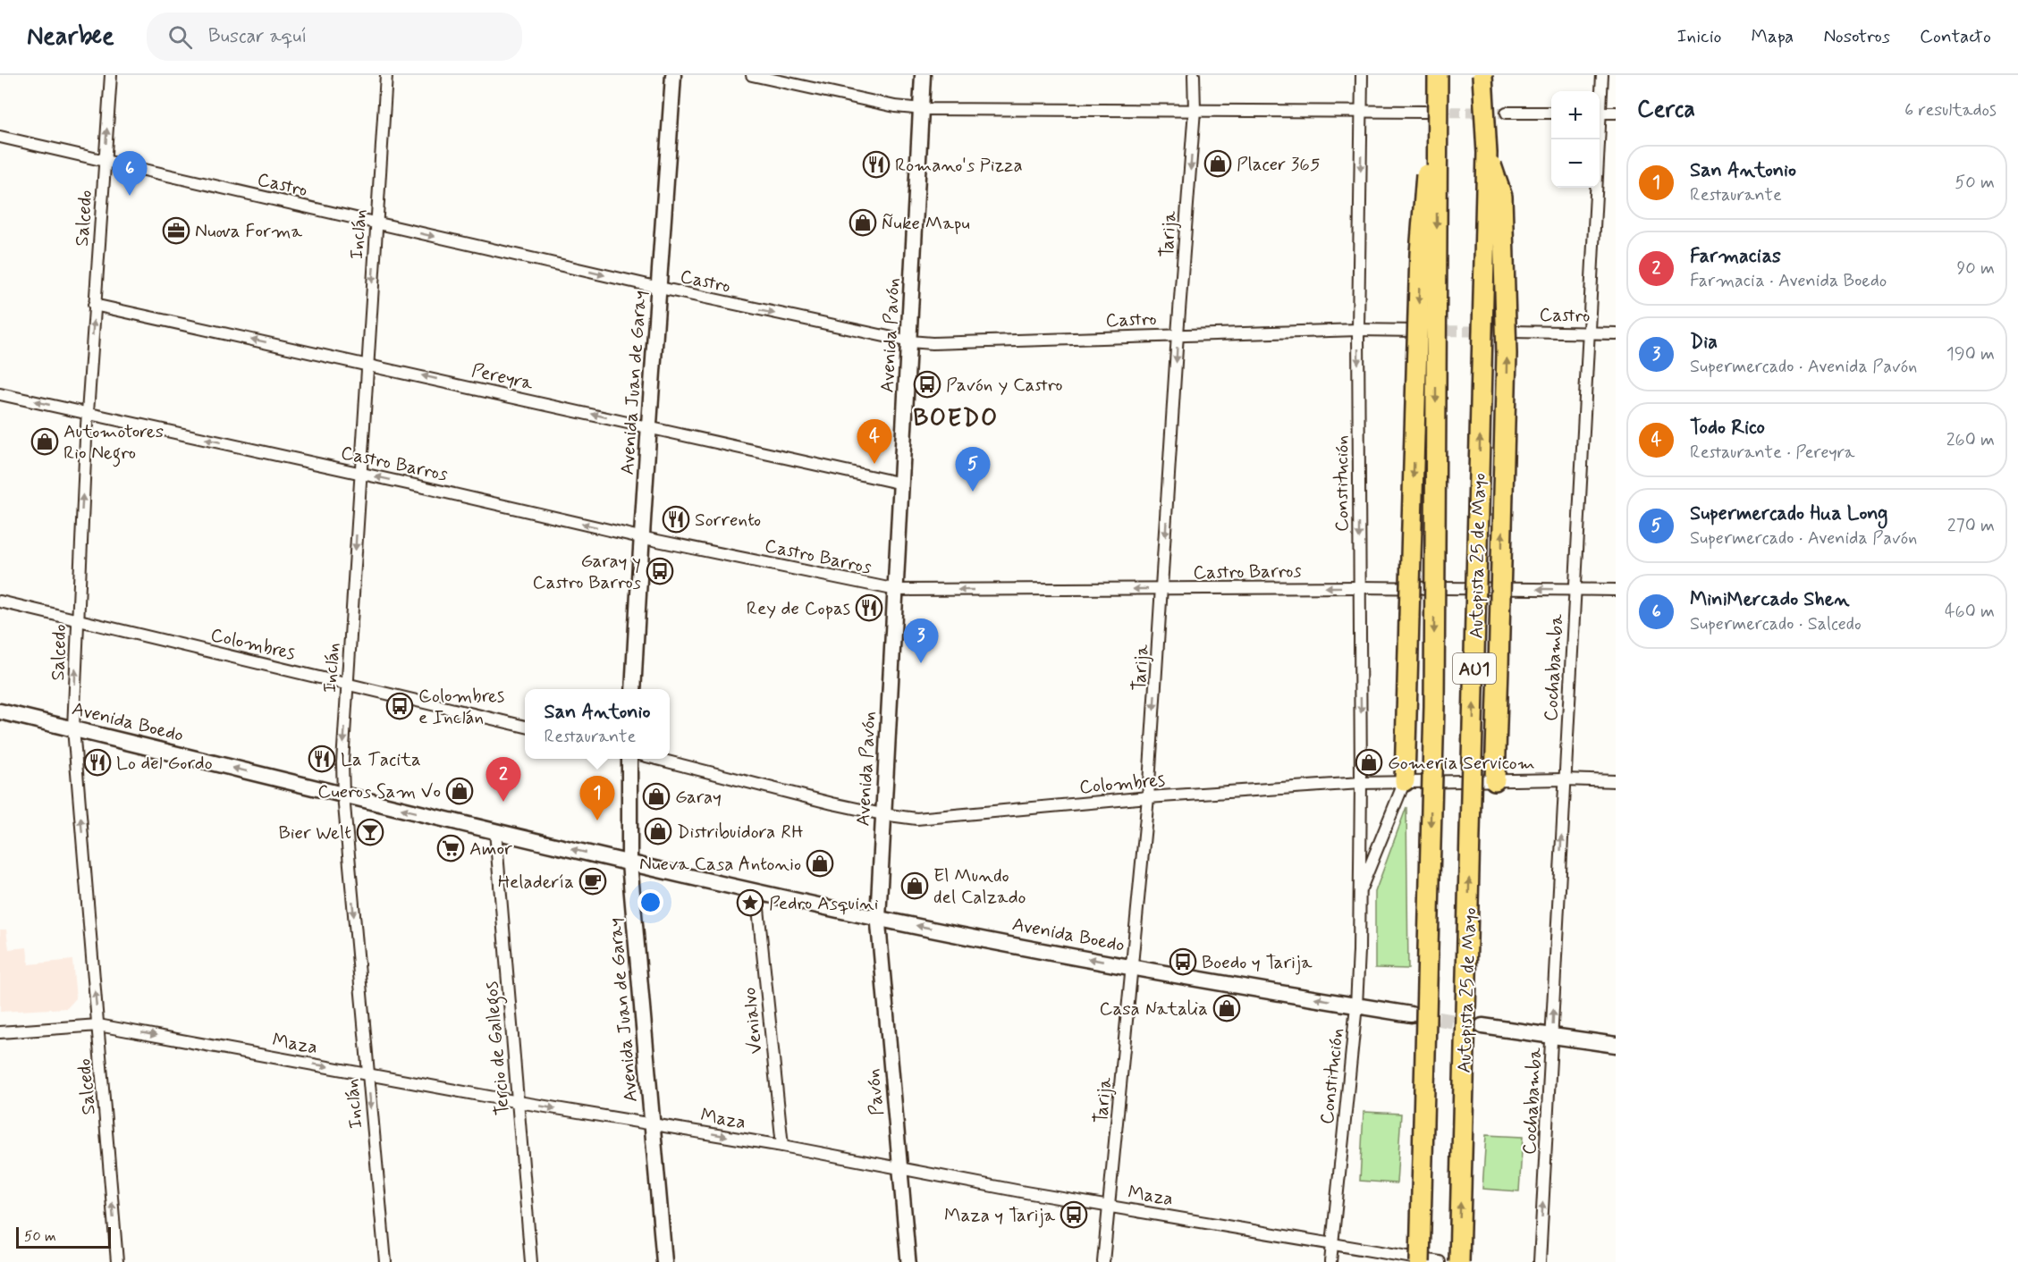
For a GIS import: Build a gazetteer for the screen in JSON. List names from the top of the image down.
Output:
{
  "streets": {
    "highway": ["Autopista 25 de Mayo", "AU1"],
    "main road": ["Avenida Pavón", "Avenida Juan de Garay", "Avenida Boedo"],
    "street": [
      "Castro",
      "Salcedo",
      "Inclán",
      "Tarija",
      "Pereyra",
      "Castro Barros",
      "Constitución",
      "Colombres",
      "Cochabamba",
      "Venialvo",
      "Maza",
      "Tercio de Gallegos",
      "Pavón"
    ]
  },
  "crossings": [
    ["Castro", "Salcedo"],
    ["Castro", "Inclán"],
    ["Castro", "Tarija"],
    ["Castro", "Avenida Pavón"],
    ["Castro", "Avenida Juan de Garay"],
    ["Castro", "Constitución"],
    ["Castro", "Cochabamba"],
    ["Salcedo", "Pereyra"],
    ["Salcedo", "Castro Barros"],
    ["Salcedo", "Colombres"],
    ["Salcedo", "Avenida Boedo"],
    ["Salcedo", "Maza"],
    ["Inclán", "Pereyra"],
    ["Inclán", "Castro Barros"],
    ["Inclán", "Colombres"],
    ["Inclán", "Avenida Boedo"],
    ["Inclán", "Maza"],
    ["Tarija", "Castro Barros"],
    ["Tarija", "Colombres"],
    ["Tarija", "Avenida Boedo"],
    ["Tarija", "Maza"],
    ["Avenida Pavón", "Pereyra"],
    ["Avenida Pavón", "Castro Barros"],
    ["Avenida Pavón", "Colombres"],
    ["Avenida Pavón", "Avenida Boedo"],
    ["Avenida Pavón", "Pavón"],
    ["Pereyra", "Avenida Juan de Garay"],
    ["Avenida Juan de Garay", "Castro Barros"],
    ["Avenida Juan de Garay", "Avenida Boedo"],
    ["Avenida Juan de Garay", "Maza"],
    ["Castro Barros", "Constitución"],
    ["Castro Barros", "Cochabamba"],
    ["Constitución", "Colombres"],
    ["Constitución", "Avenida Boedo"],
    ["Constitución", "Maza"],
    ["Colombres", "Cochabamba"],
    ["Avenida Boedo", "Venialvo"],
    ["Avenida Boedo", "Tercio de Gallegos"],
    ["Avenida Boedo", "Pavón"],
    ["Venialvo", "Maza"],
    ["Maza", "Tercio de Gallegos"],
    ["Maza", "Pavón"]
  ],
  "one_way": [
    "Castro",
    "Salcedo",
    "Inclán",
    "Tarija",
    "Pereyra",
    "Castro Barros",
    "Constitución",
    "Cochabamba",
    "Avenida Boedo",
    "Maza"
  ],
  "districts": ["BOEDO"],
  "places": {
    "shop": [
      "Placer 365",
      "Ñuke Mapu",
      "Automotores Rio Negro",
      "Gomeria Servicom",
      "Cueros Sam Vo",
      "Garay",
      "Distribuidora RH",
      "Nueva Casa Antonio",
      "El Mundo del Calzado",
      "Casa Natalia"
    ],
    "restaurant": [
      "Romano's Pizza",
      "Sorrento",
      "Rey de Copas",
      "La Tacita",
      "Lo del Gordo"
    ],
    "office": ["Nuova Forma"],
    "bus stop": [
      "Pavón y Castro",
      "Garay y Castro Barros",
      "Colombres e Inclán",
      "Boedo y Tarija",
      "Maza y Tarija"
    ],
    "bar": ["Bier Welt"],
    "supermarket": ["Amor"],
    "cafe": ["Heladería"],
    "place": ["Pedro Asquini"]
  },
  "scale_bar": "50 m",
  "page": {
    "header": "Nearbee",
    "search": "Buscar aquí",
    "nav": [
      "Inicio",
      "Mapa",
      "Nosotros",
      "Contacto"
    ],
    "heading": ["Cerca", "6 resultados"],
    "map_buttons": ["+", "−"],
    "list": [
      {
        "mark": "1",
        "name": "San Antonio",
        "note": "Restaurante",
        "value": "50 m"
      },
      {
        "mark": "2",
        "name": "Farmacias",
        "note": "Farmacia · Avenida Boedo",
        "value": "90 m"
      },
      {
        "mark": "3",
        "name": "Dia",
        "note": "Supermercado · Avenida Pavón",
        "value": "190 m"
      },
      {
        "mark": "4",
        "name": "Todo Rico",
        "note": "Restaurante · Pereyra",
        "value": "260 m"
      },
      {
        "mark": "5",
        "name": "Supermercado Hua Long",
        "note": "Supermercado · Avenida Pavón",
        "value": "270 m"
      },
      {
        "mark": "6",
        "name": "MiniMercado Shen",
        "note": "Supermercado · Salcedo",
        "value": "460 m"
      }
    ],
    "pins": [
      "6",
      "4",
      "5",
      "3",
      "2",
      "1"
    ],
    "popup": ["San Antonio", "Restaurante"],
    "scale": "50 m"
  }
}
